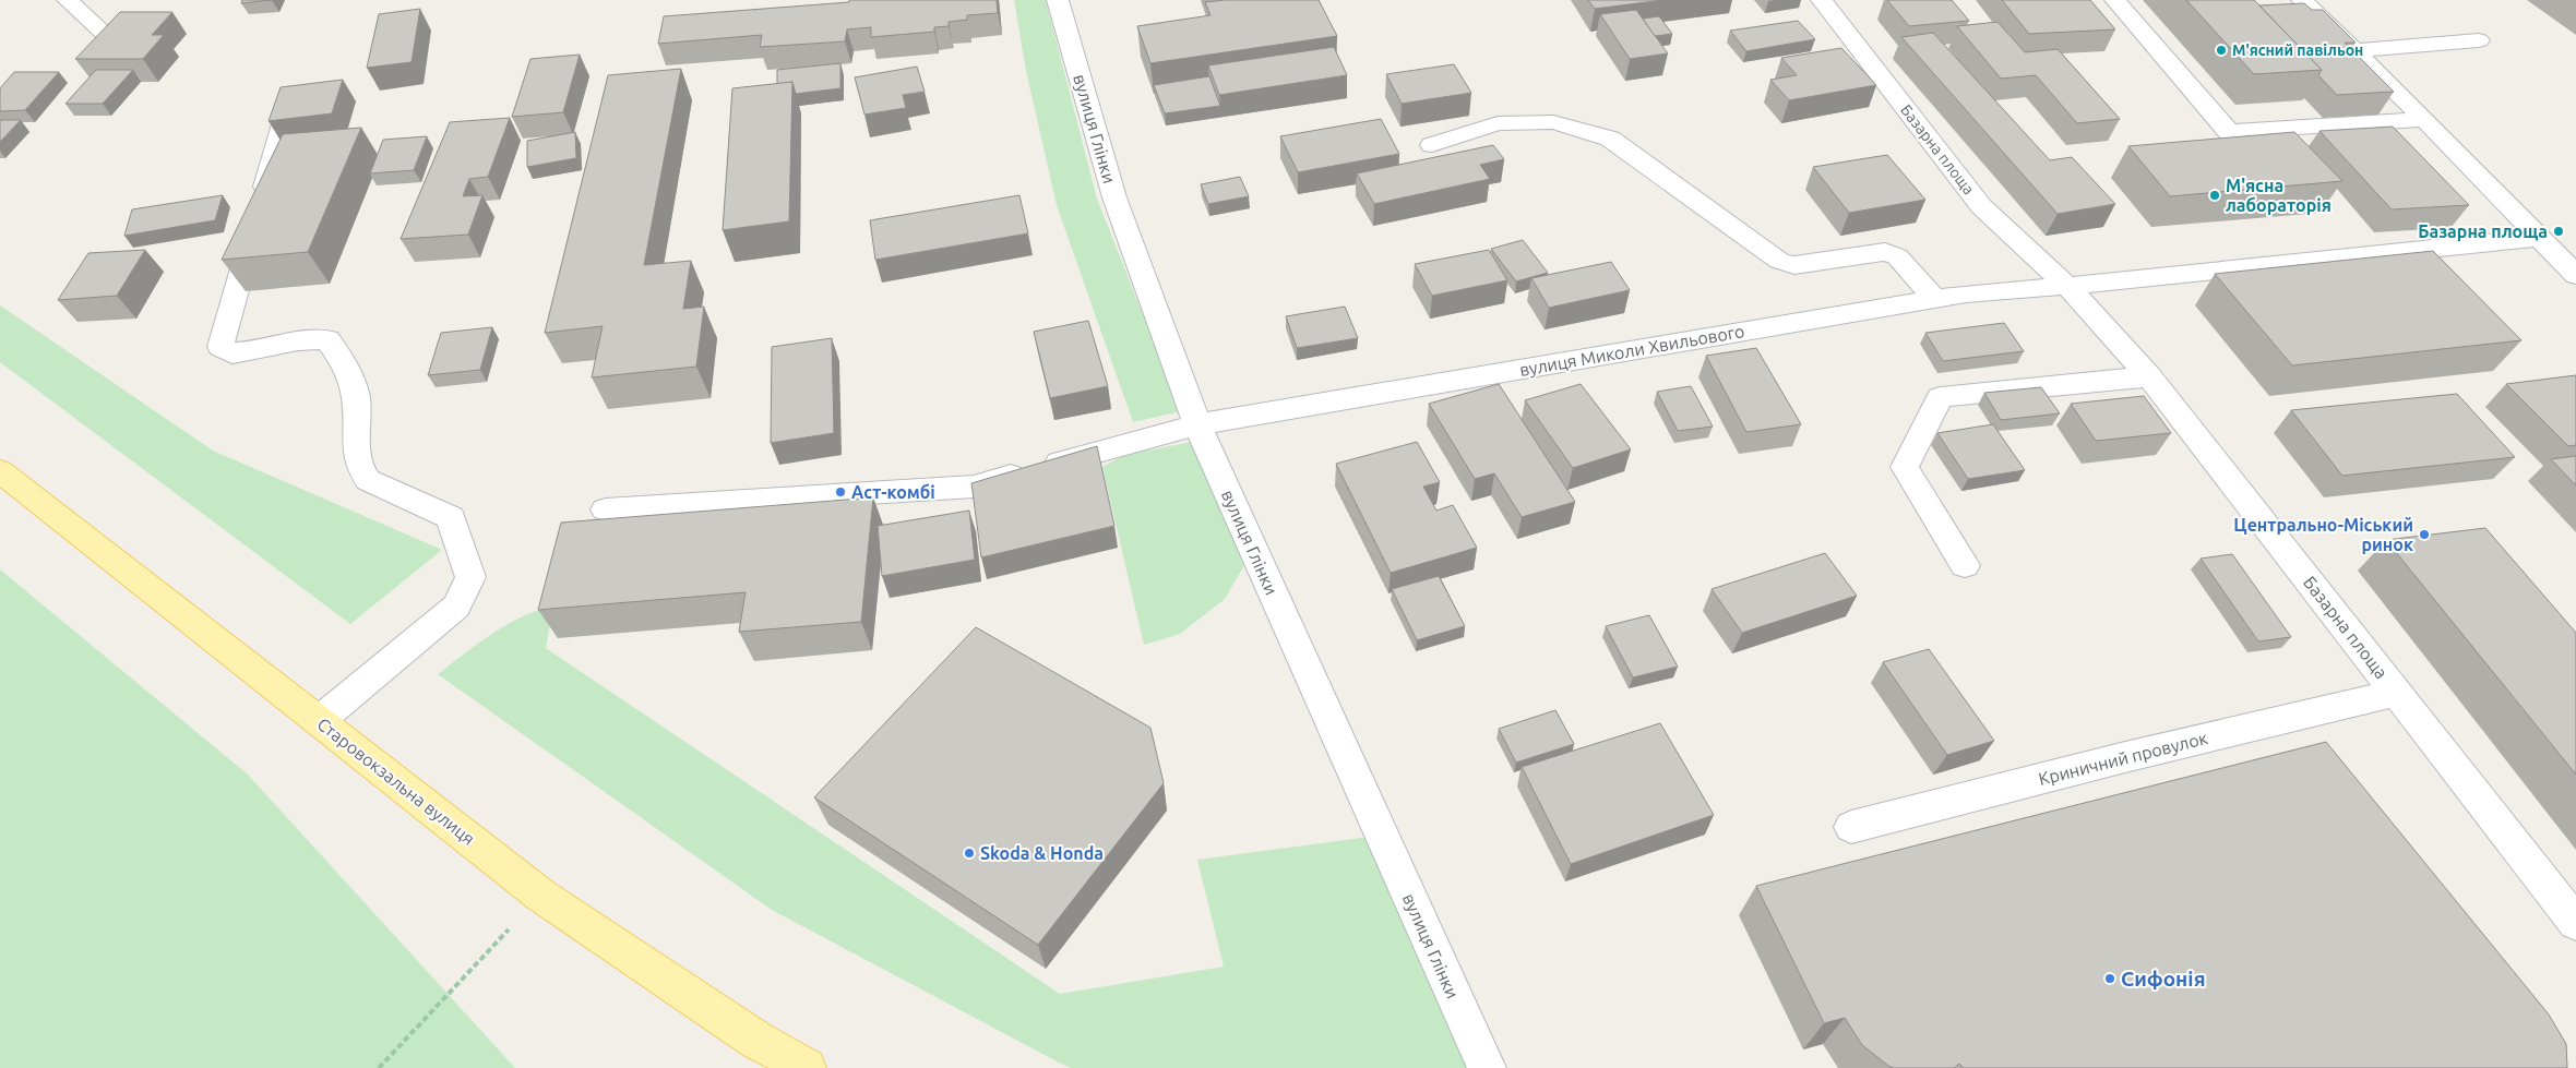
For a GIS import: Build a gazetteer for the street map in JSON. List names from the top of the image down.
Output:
{
  "streets": {
    "main road": ["Старовокзальна вулиця"],
    "street": [
      "вулиця Глінки",
      "Базарна площа",
      "вулиця Миколи Хвильового",
      "Криничний провулок"
    ]
  },
  "crossings": [
    ["вулиця Глінки", "вулиця Миколи Хвильового"],
    ["Базарна площа", "вулиця Миколи Хвильового"],
    ["Базарна площа", "Криничний провулок"]
  ],
  "places": [
    "М'ясний павільон",
    "М'ясна лабораторія",
    "Базарна площа",
    "Аст-комбі",
    "Центрально-Міський ринок",
    "Skoda & Honda",
    "Сифонія"
  ]
}
